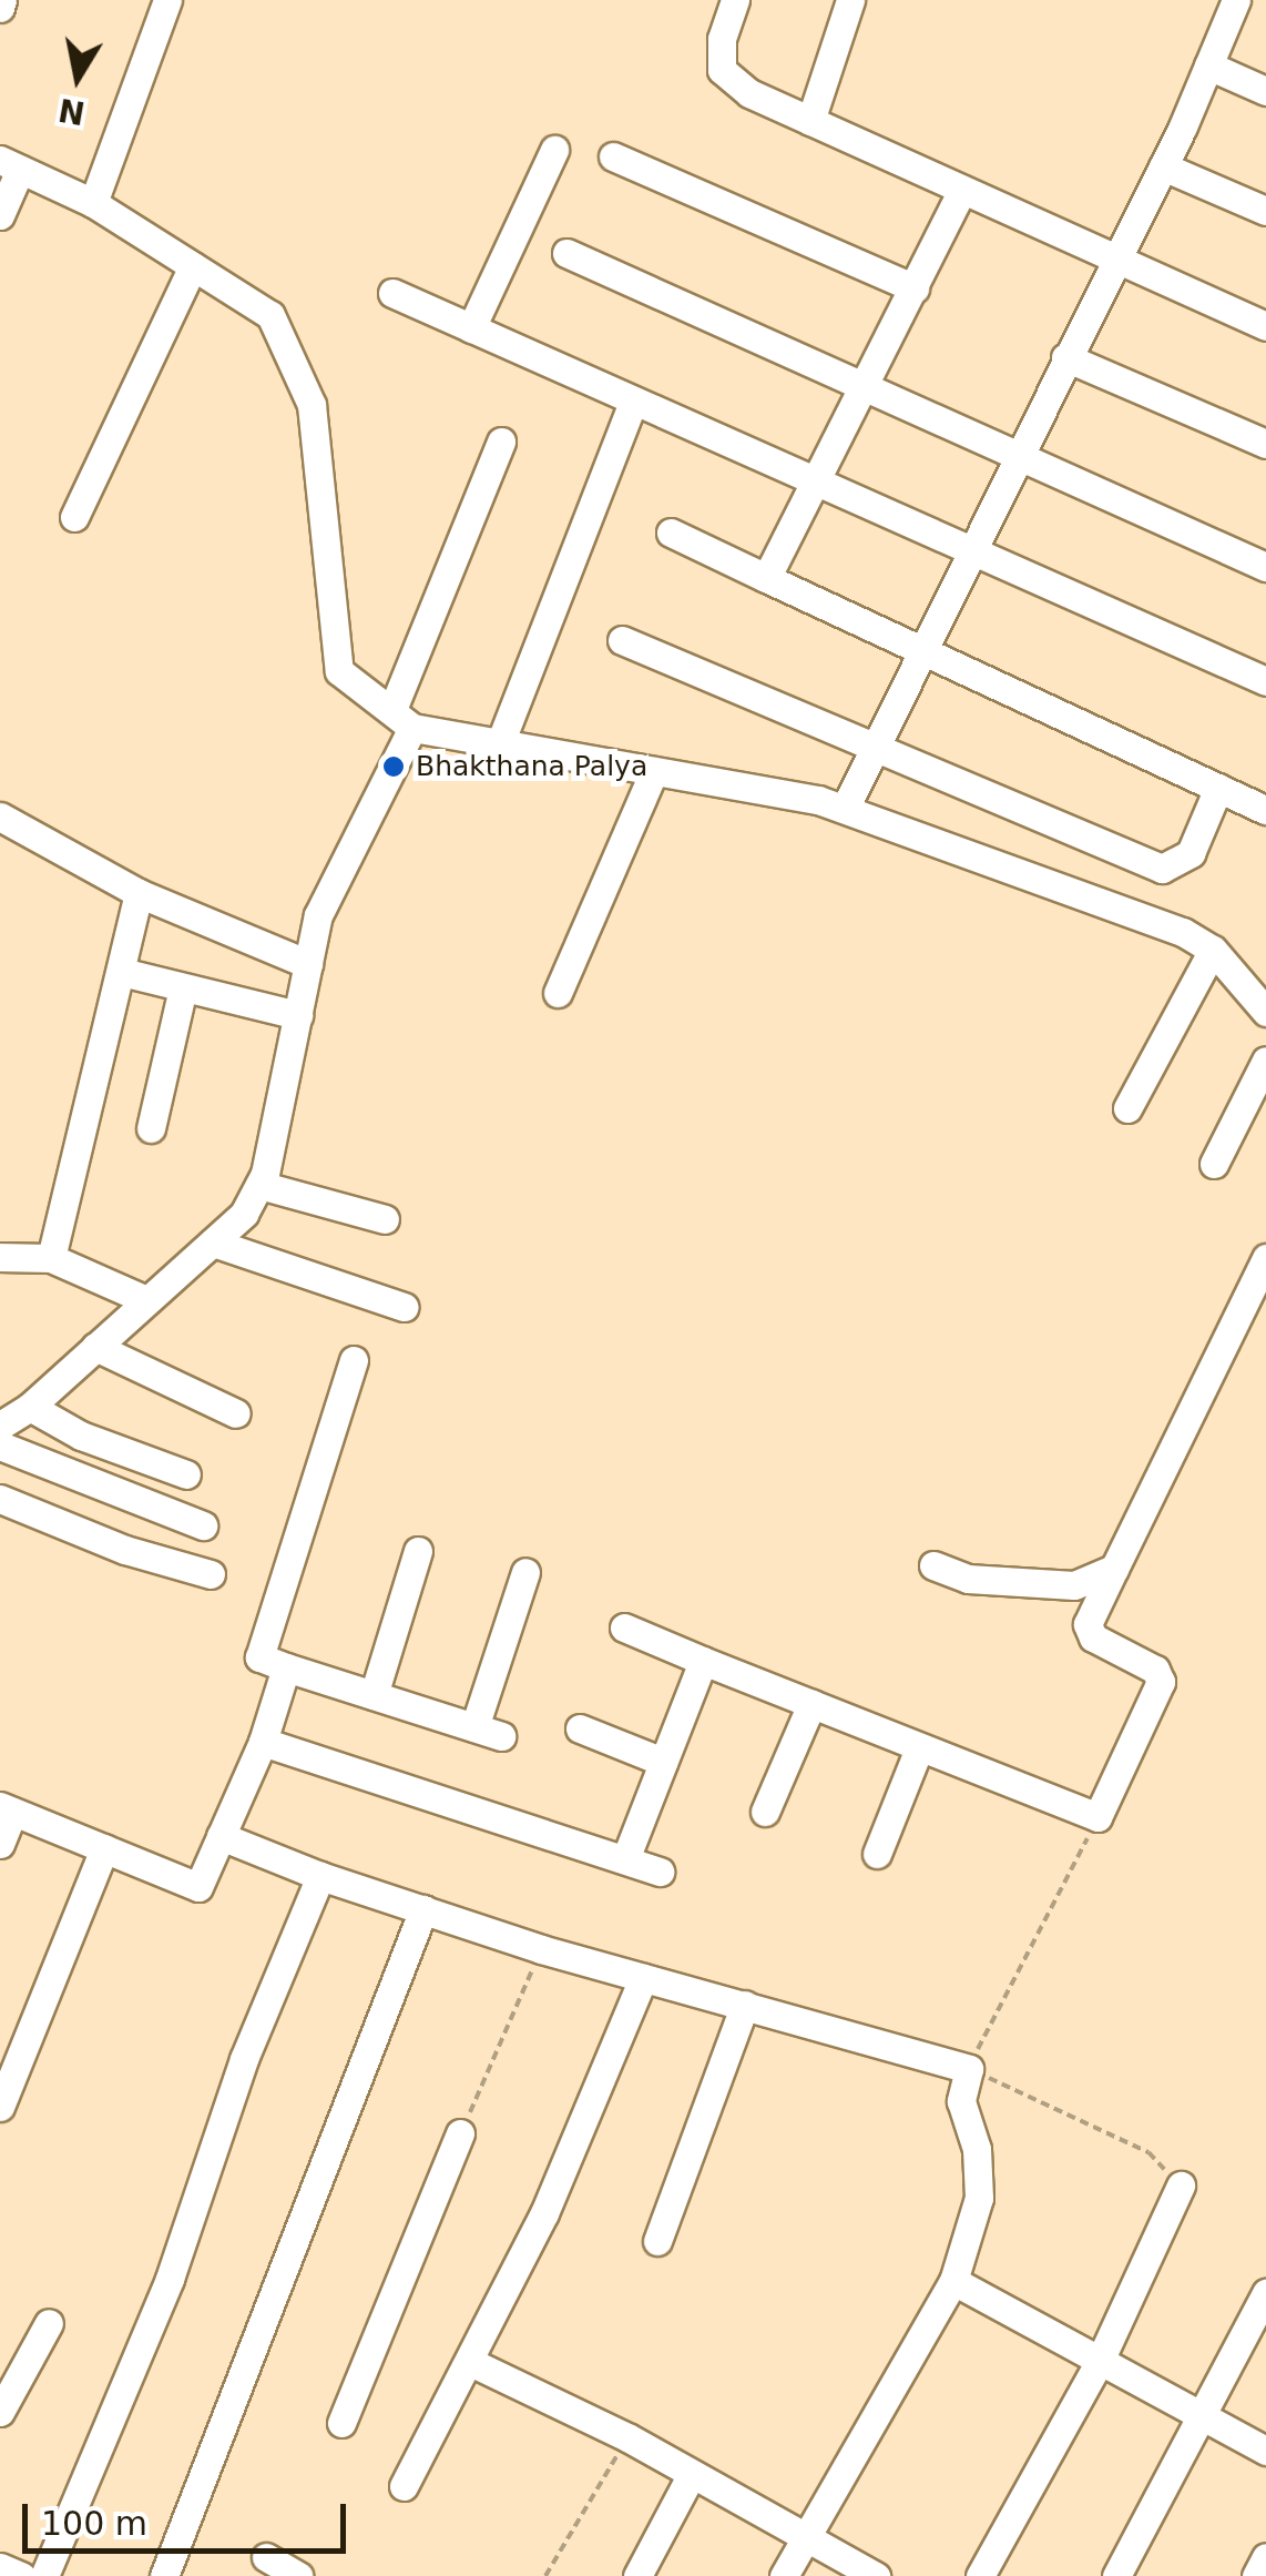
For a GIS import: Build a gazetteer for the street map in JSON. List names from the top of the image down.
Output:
{
  "places": ["Bhakthana Palya"],
  "scale_bar": "100 m",
  "north": "bottom"
}
